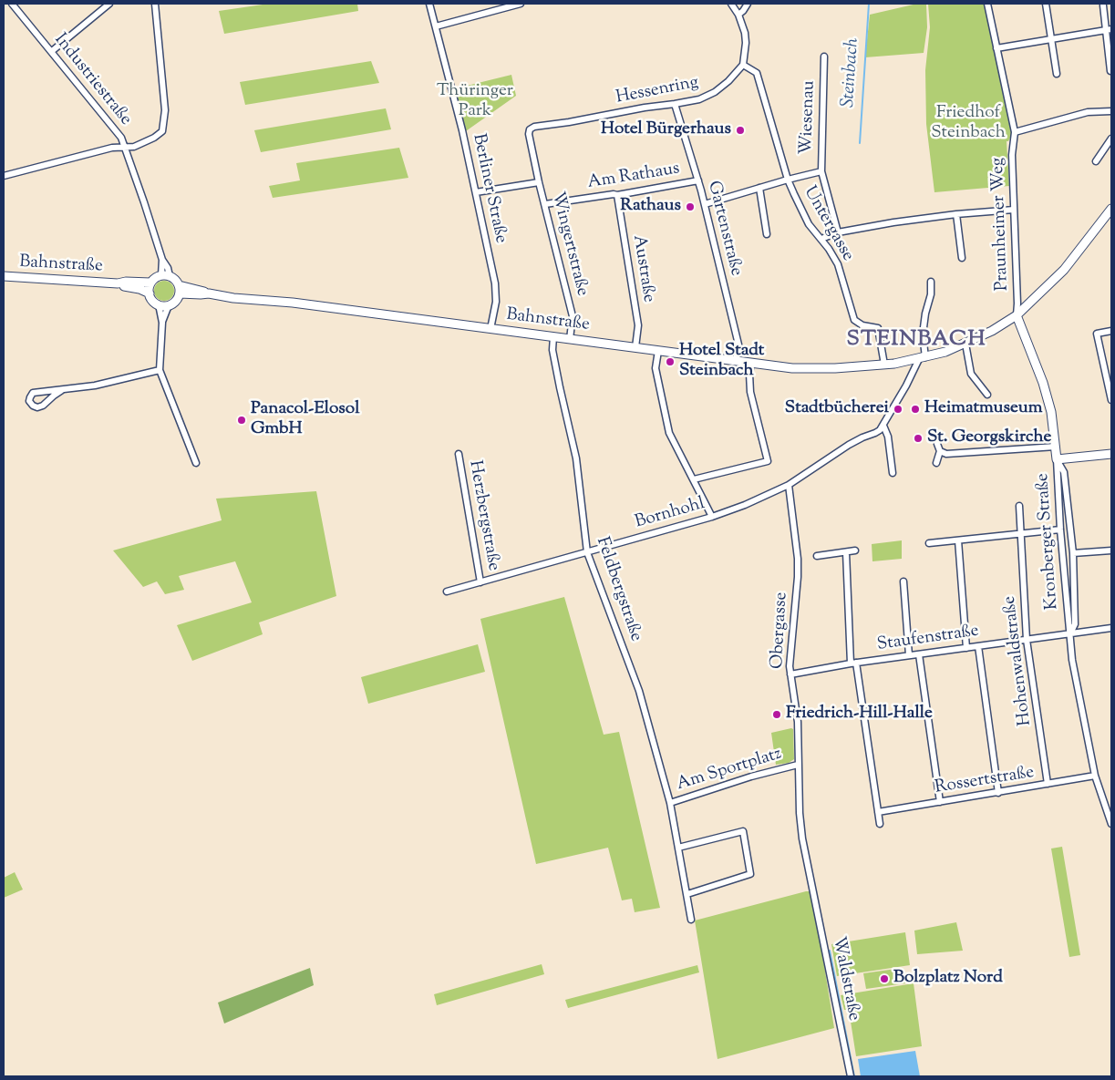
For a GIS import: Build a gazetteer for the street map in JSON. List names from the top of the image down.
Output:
{
  "streets": {
    "main road": ["Bahnstraße"],
    "street": [
      "Industriestraße",
      "Hessenring",
      "Wiesenau",
      "Am Rathaus",
      "Berliner Straße",
      "Untergasse",
      "Praunheimer Weg",
      "Gartenstraße",
      "Wingertstraße",
      "Austraße",
      "Bornhohl",
      "Herzbergstraße",
      "Kronberger Straße",
      "Feldbergstraße",
      "Obergasse",
      "Staufenstraße",
      "Hohenwaldstraße",
      "Am Sportplatz",
      "Rossertstraße",
      "Waldstraße"
    ]
  },
  "crossings": [
    ["Industriestraße", "Bahnstraße"],
    ["Hessenring", "Untergasse"],
    ["Hessenring", "Gartenstraße"],
    ["Hessenring", "Wingertstraße"],
    ["Am Rathaus", "Gartenstraße"],
    ["Am Rathaus", "Wingertstraße"],
    ["Am Rathaus", "Austraße"],
    ["Berliner Straße", "Wingertstraße"],
    ["Berliner Straße", "Bahnstraße"],
    ["Untergasse", "Bahnstraße"],
    ["Praunheimer Weg", "Bahnstraße"],
    ["Gartenstraße", "Bahnstraße"],
    ["Wingertstraße", "Bahnstraße"],
    ["Bahnstraße", "Austraße"],
    ["Bahnstraße", "Bornhohl"],
    ["Bahnstraße", "Feldbergstraße"],
    ["Bornhohl", "Herzbergstraße"],
    ["Bornhohl", "Feldbergstraße"],
    ["Bornhohl", "Obergasse"],
    ["Kronberger Straße", "Staufenstraße"],
    ["Kronberger Straße", "Rossertstraße"],
    ["Feldbergstraße", "Am Sportplatz"],
    ["Obergasse", "Staufenstraße"],
    ["Obergasse", "Am Sportplatz"],
    ["Obergasse", "Waldstraße"],
    ["Staufenstraße", "Hohenwaldstraße"],
    ["Hohenwaldstraße", "Rossertstraße"]
  ],
  "districts": ["STEINBACH"],
  "water": ["Steinbach"],
  "parks": ["Thüringer Park", "Friedhof Steinbach"],
  "places": [
    "Hotel Bürgerhaus",
    "Rathaus",
    "Hotel Stadt Steinbach",
    "Stadtbücherei",
    "Heimatmuseum",
    "Panacol-Elosol GmbH",
    "St. Georgskirche",
    "Friedrich-Hill-Halle",
    "Bolzplatz Nord"
  ]
}
